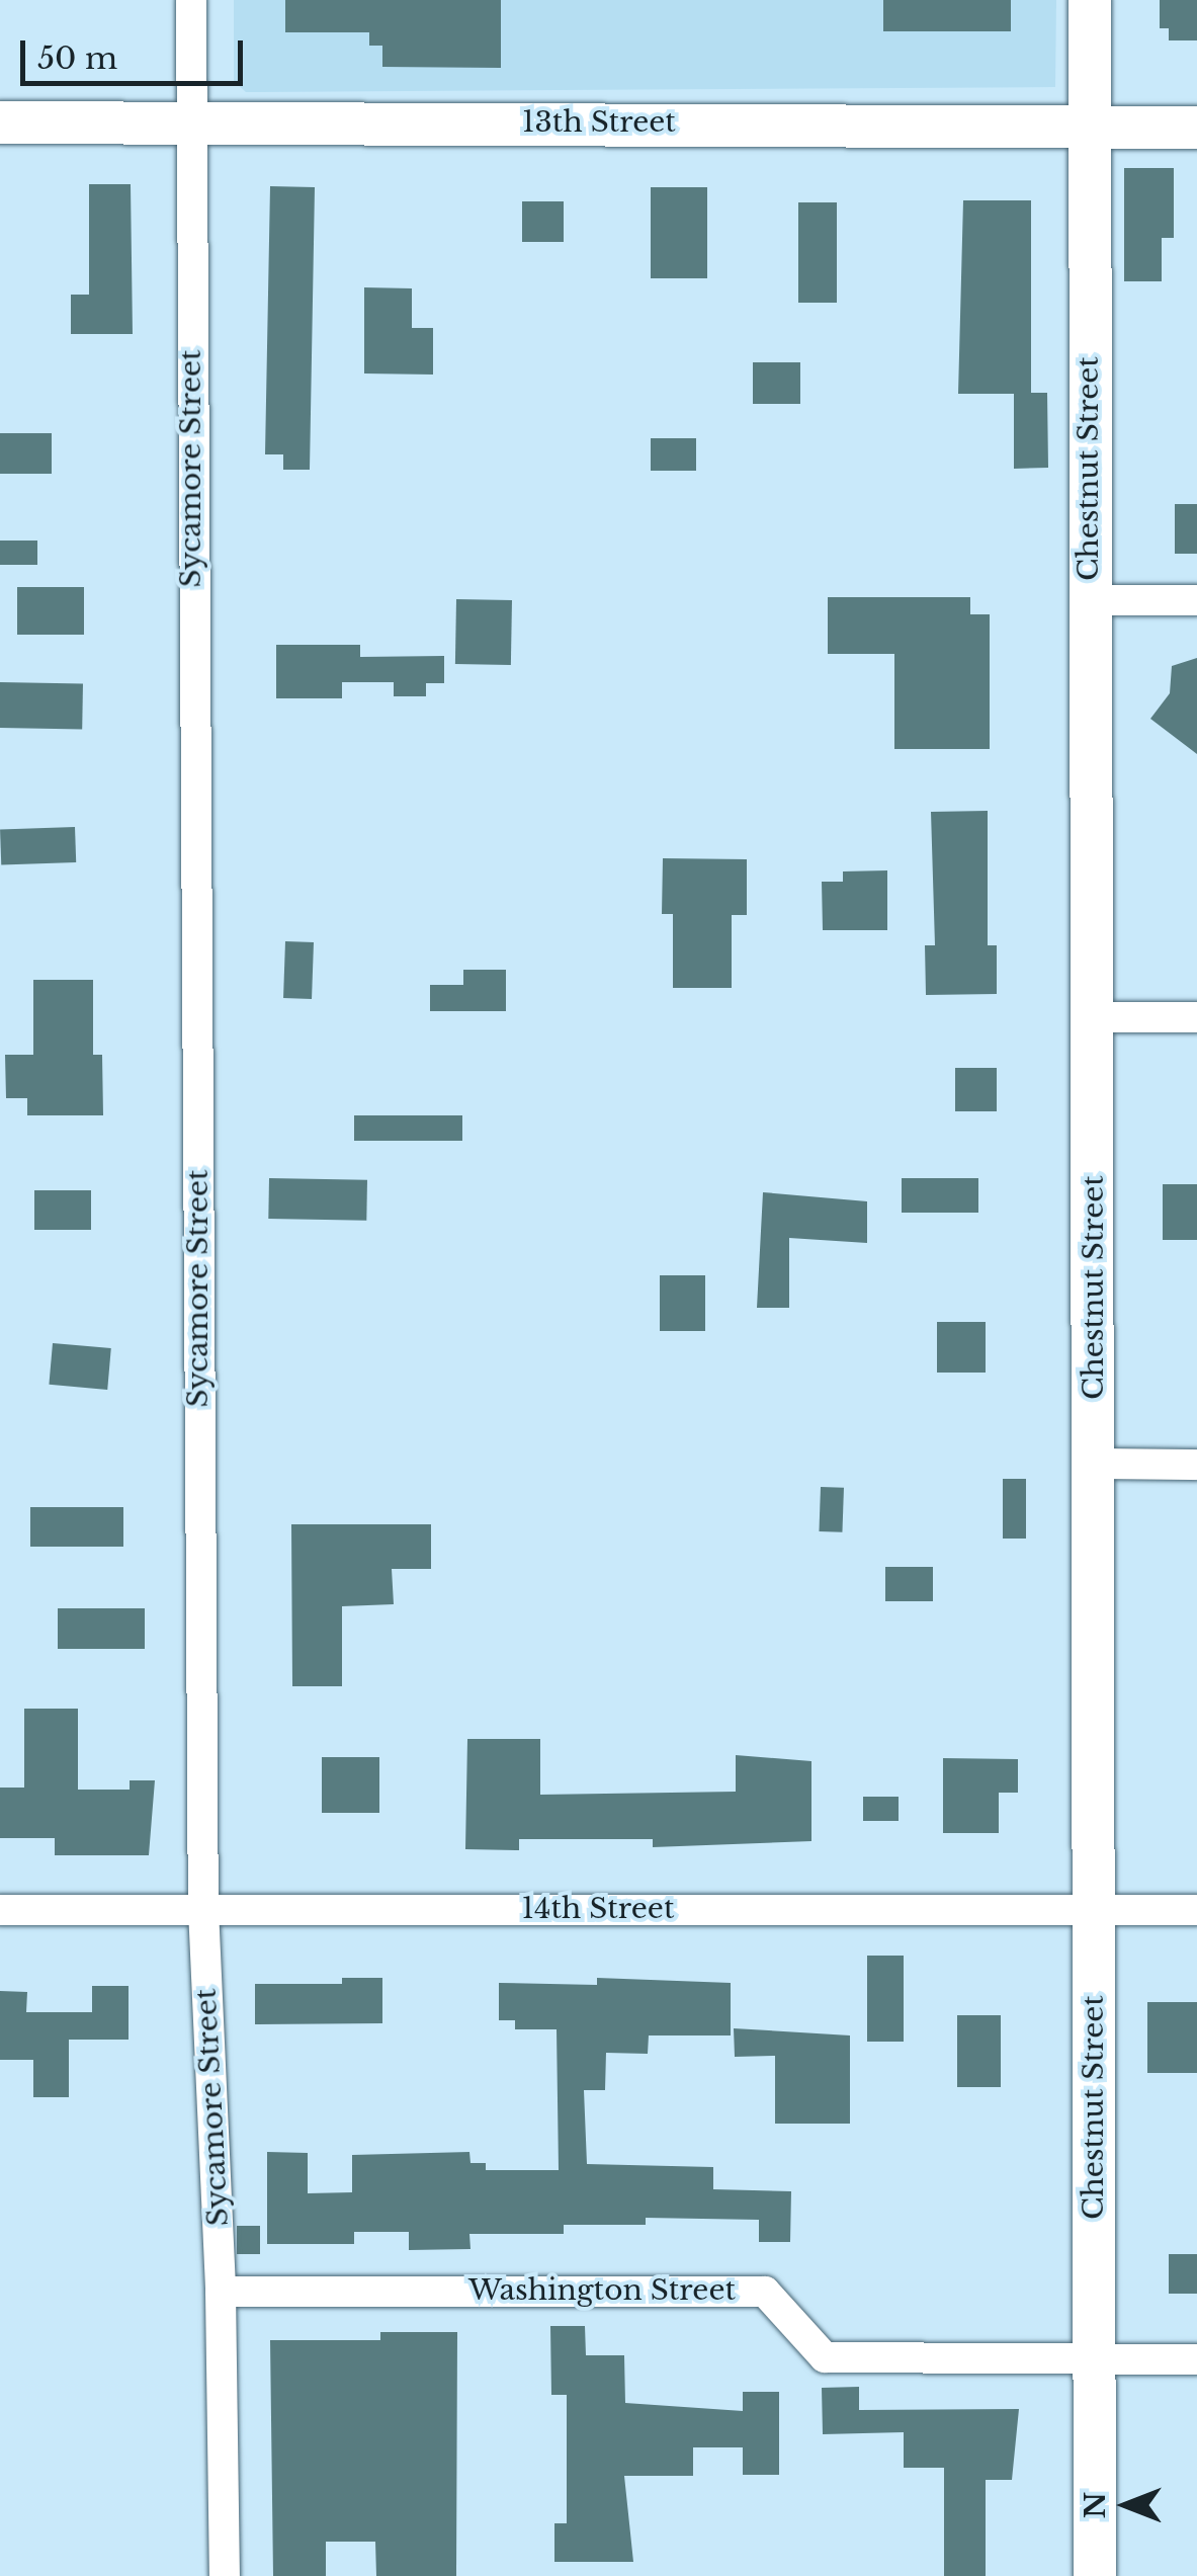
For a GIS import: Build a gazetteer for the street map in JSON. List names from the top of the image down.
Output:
{
  "streets": {
    "street": [
      "13th Street",
      "Sycamore Street",
      "Chestnut Street",
      "14th Street",
      "Washington Street"
    ]
  },
  "crossings": [
    ["13th Street", "Sycamore Street"],
    ["13th Street", "Chestnut Street"],
    ["Sycamore Street", "14th Street"],
    ["Sycamore Street", "Washington Street"],
    ["Chestnut Street", "14th Street"],
    ["Chestnut Street", "Washington Street"]
  ],
  "scale_bar": "50 m",
  "north": "left"
}
